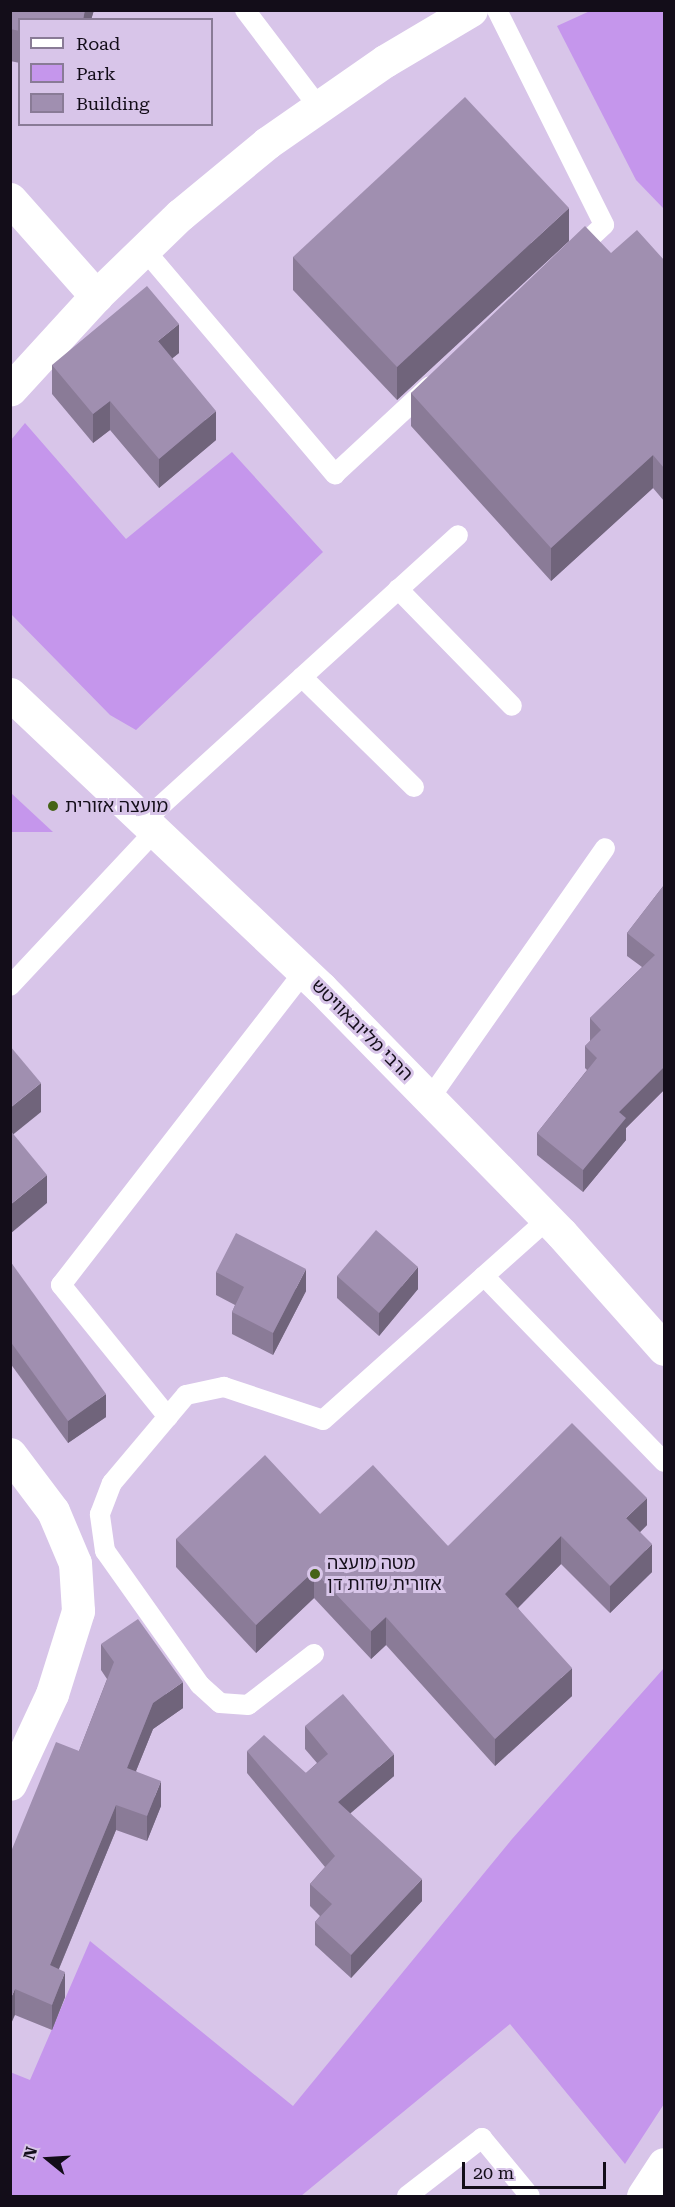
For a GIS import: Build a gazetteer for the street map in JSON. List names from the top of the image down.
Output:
{
  "streets": {
    "main road": ["הרבי מליובאוויטש"]
  },
  "places": ["מועצה אזורית", "מטה מועצה אזורית שדות דן"],
  "legend": ["Road", "Park", "Building"],
  "scale_bar": "20 m",
  "north": "left"
}
